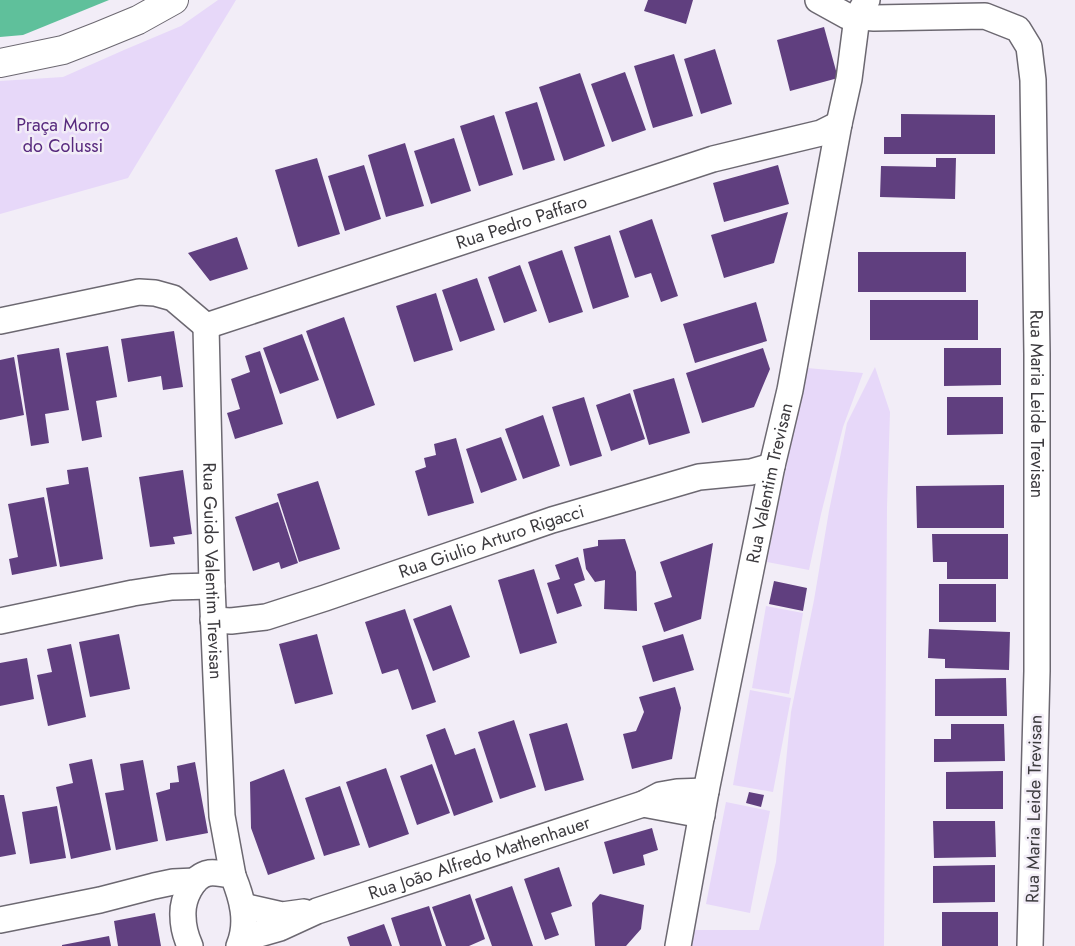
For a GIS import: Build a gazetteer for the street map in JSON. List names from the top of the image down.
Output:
{
  "streets": {
    "street": [
      "Rua Pedro Paffaro",
      "Rua Maria Leide Trevisan",
      "Rua Valentim Trevisan",
      "Rua Giulio Arturo Rigacci",
      "Rua Guido Valentim Trevisan",
      "Rua João Alfredo Mathenhauer"
    ]
  },
  "crossings": [
    ["Rua Pedro Paffaro", "Rua Valentim Trevisan"],
    ["Rua Pedro Paffaro", "Rua Guido Valentim Trevisan"],
    ["Rua Maria Leide Trevisan", "Rua Valentim Trevisan"],
    ["Rua Valentim Trevisan", "Rua Giulio Arturo Rigacci"],
    ["Rua Valentim Trevisan", "Rua João Alfredo Mathenhauer"],
    ["Rua Giulio Arturo Rigacci", "Rua Guido Valentim Trevisan"],
    ["Rua Guido Valentim Trevisan", "Rua João Alfredo Mathenhauer"]
  ],
  "parks": ["Praça Morro do Colussi"]
}
